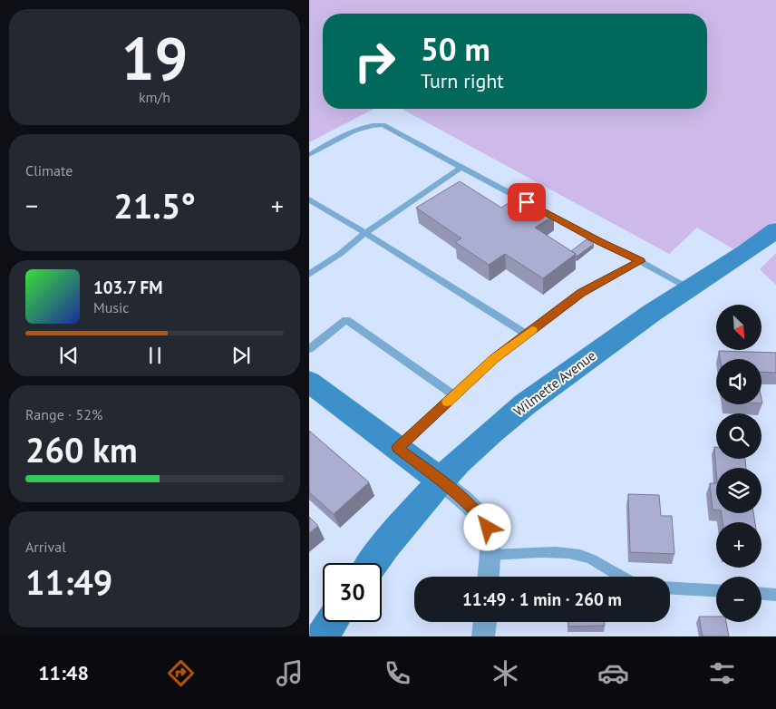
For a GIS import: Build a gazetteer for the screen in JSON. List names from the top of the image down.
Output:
{
  "streets": {
    "street": ["Wilmette Avenue"]
  },
  "north": "bottom right",
  "page": {
    "tile": [
      ["19", "km/h"],
      "Climate",
      ["Range · 52%", "260 km"],
      ["Arrival", "11:49"]
    ],
    "turn": ["50 m", "Turn right"],
    "heat": ["−", "21.5°", "+"],
    "song": ["103.7 FM", "Music"],
    "map_buttons": ["+", "−"],
    "limit": "30",
    "trip": "11:49 · 1 min · 260 m",
    "tabs": "11:48"
  }
}
